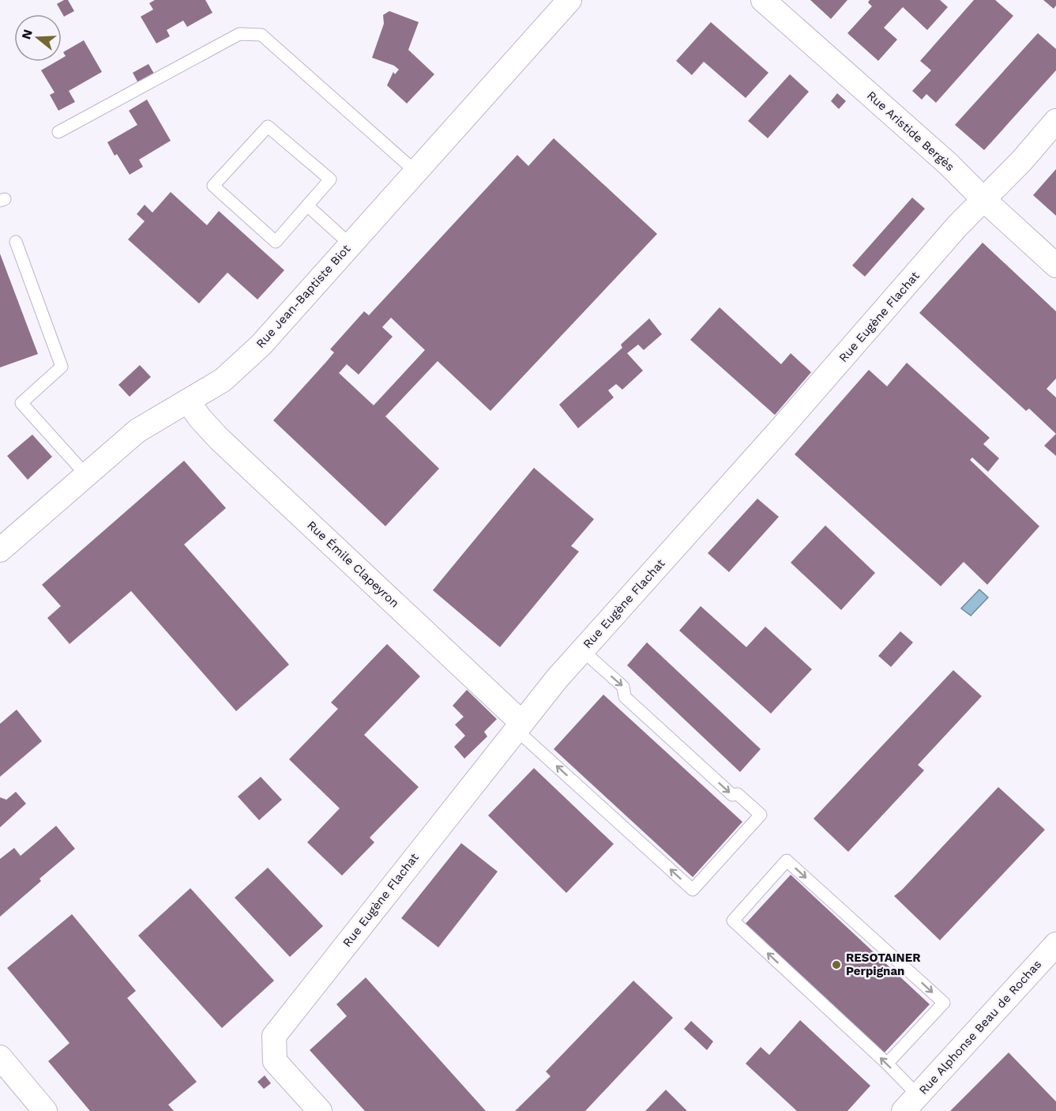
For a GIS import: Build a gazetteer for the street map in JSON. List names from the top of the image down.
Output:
{
  "streets": {
    "street": [
      "Rue Aristide Bergès",
      "Rue Jean-Baptiste Biot",
      "Rue Eugène Flachat",
      "Rue Émile Clapeyron",
      "Rue Alphonse Beau de Rochas"
    ]
  },
  "crossings": [
    ["Rue Aristide Bergès", "Rue Eugène Flachat"],
    ["Rue Jean-Baptiste Biot", "Rue Émile Clapeyron"],
    ["Rue Eugène Flachat", "Rue Émile Clapeyron"]
  ],
  "places": ["RESOTAINER Perpignan"],
  "north": "left"
}
